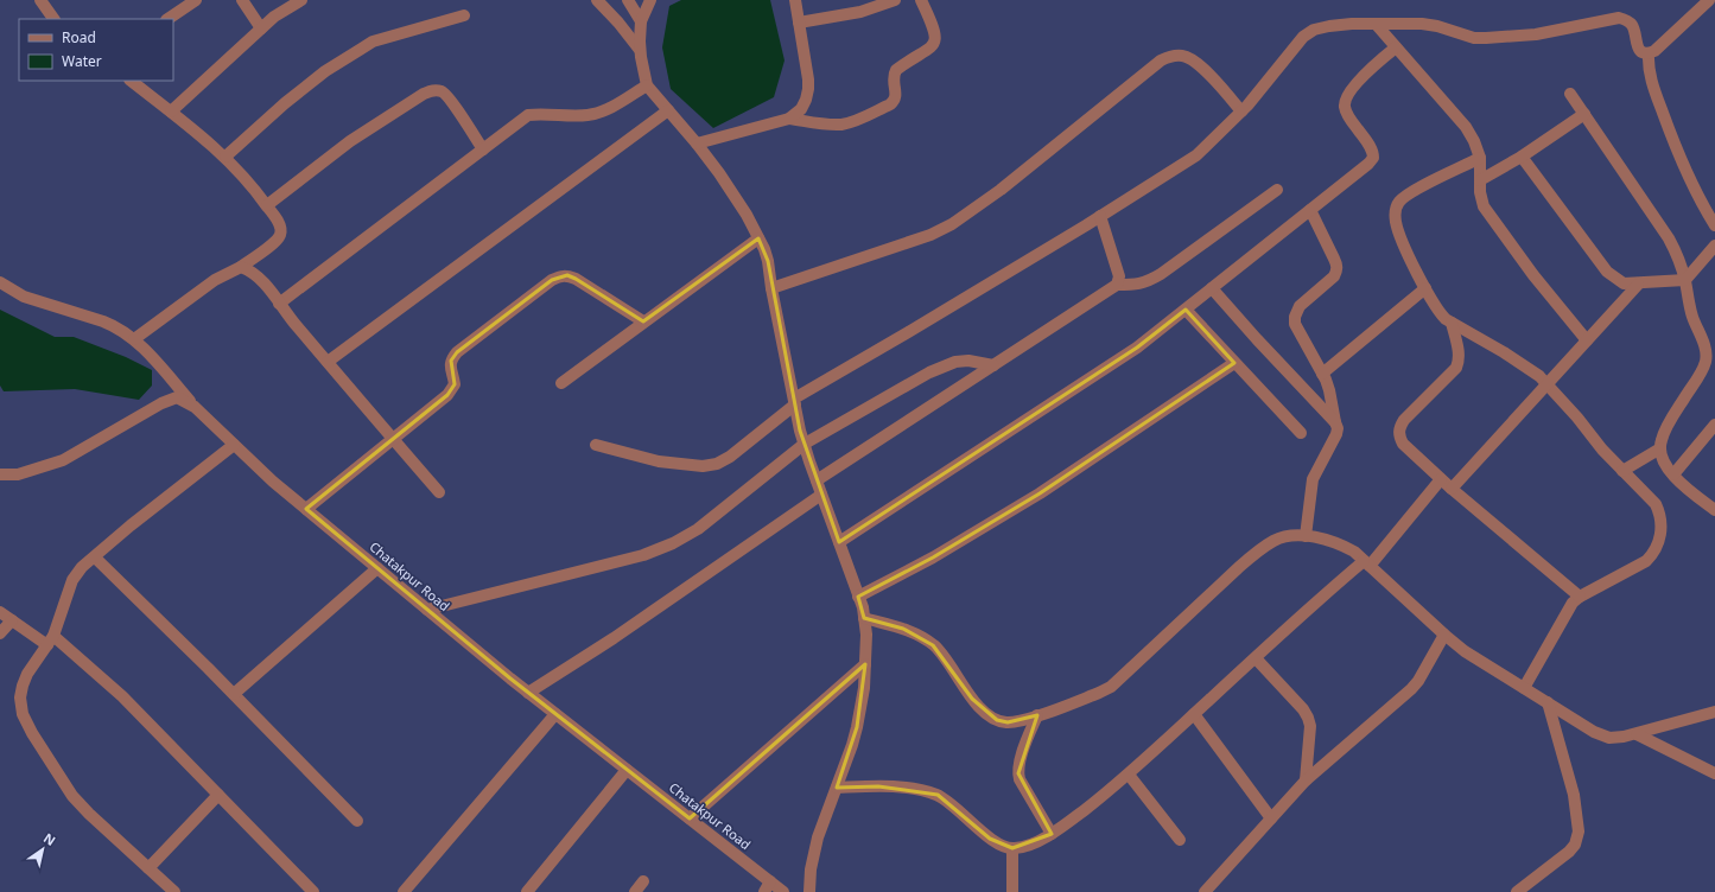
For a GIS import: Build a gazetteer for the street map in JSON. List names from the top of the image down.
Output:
{
  "streets": {
    "street": ["Chatakpur Road"]
  },
  "legend": ["Road", "Water"],
  "north": "top right"
}
